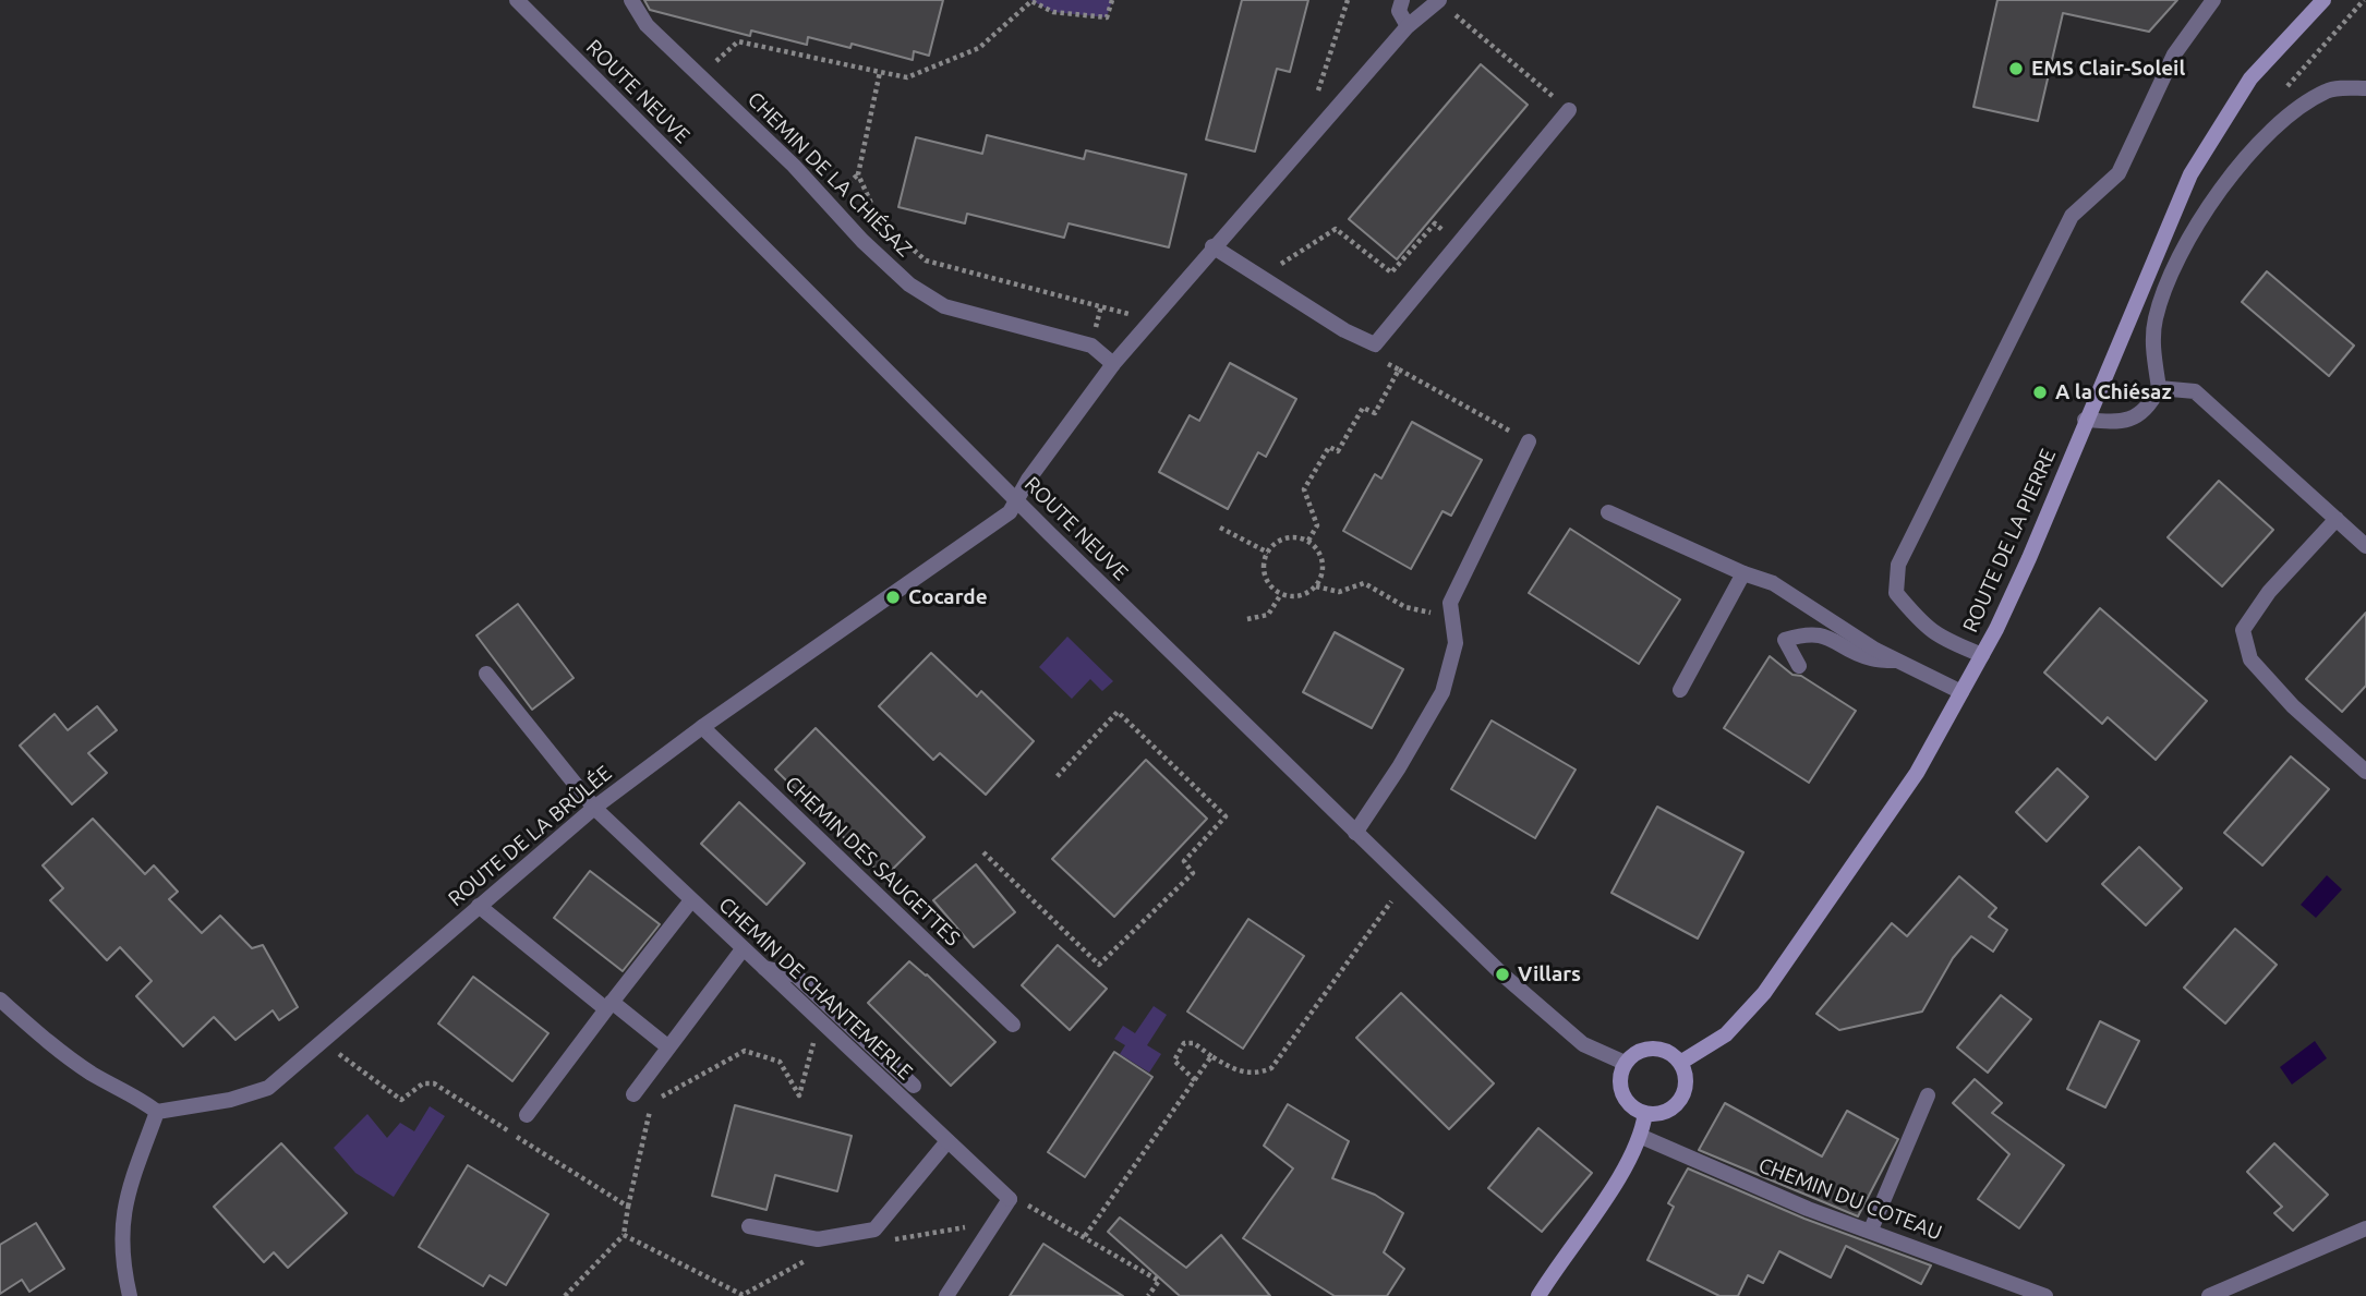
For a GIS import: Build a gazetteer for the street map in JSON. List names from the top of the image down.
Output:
{
  "streets": {
    "main road": ["ROUTE DE LA PIERRE"],
    "street": [
      "ROUTE NEUVE",
      "CHEMIN DE LA CHIÉSAZ",
      "ROUTE DE LA BRÛLÉE",
      "CHEMIN DES SAUGETTES",
      "CHEMIN DE CHANTEMERLE",
      "CHEMIN DU COTEAU"
    ]
  },
  "crossings": [
    ["ROUTE NEUVE", "ROUTE DE LA PIERRE"],
    ["ROUTE NEUVE", "ROUTE DE LA BRÛLÉE"],
    ["ROUTE DE LA BRÛLÉE", "CHEMIN DES SAUGETTES"],
    ["ROUTE DE LA BRÛLÉE", "CHEMIN DE CHANTEMERLE"]
  ],
  "places": [
    "EMS Clair-Soleil",
    "A la Chiésaz",
    "Cocarde",
    "Villars"
  ]
}
